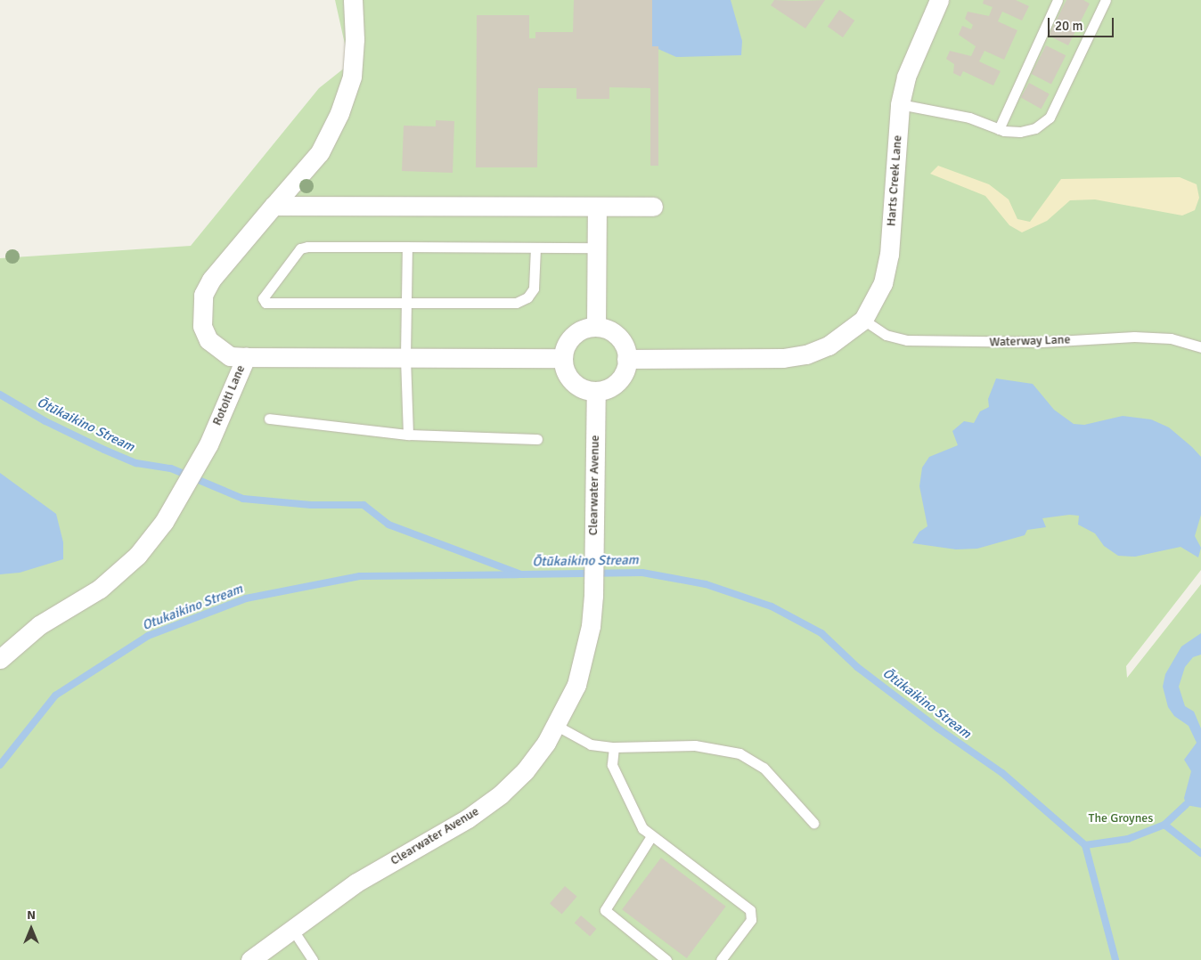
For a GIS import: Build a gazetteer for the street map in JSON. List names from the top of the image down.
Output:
{
  "streets": {
    "street": ["Harts Creek Lane", "Rotoiti Lane", "Clearwater Avenue"],
    "lane": ["Waterway Lane"]
  },
  "crossings": [
    ["Harts Creek Lane", "Waterway Lane"],
    ["Harts Creek Lane", "Rotoiti Lane"],
    ["Harts Creek Lane", "Clearwater Avenue"],
    ["Rotoiti Lane", "Clearwater Avenue"]
  ],
  "water": ["Ōtūkaikino Stream", "Otukaikino Stream"],
  "parks": ["The Groynes"],
  "scale_bar": "20 m",
  "north": "top"
}
